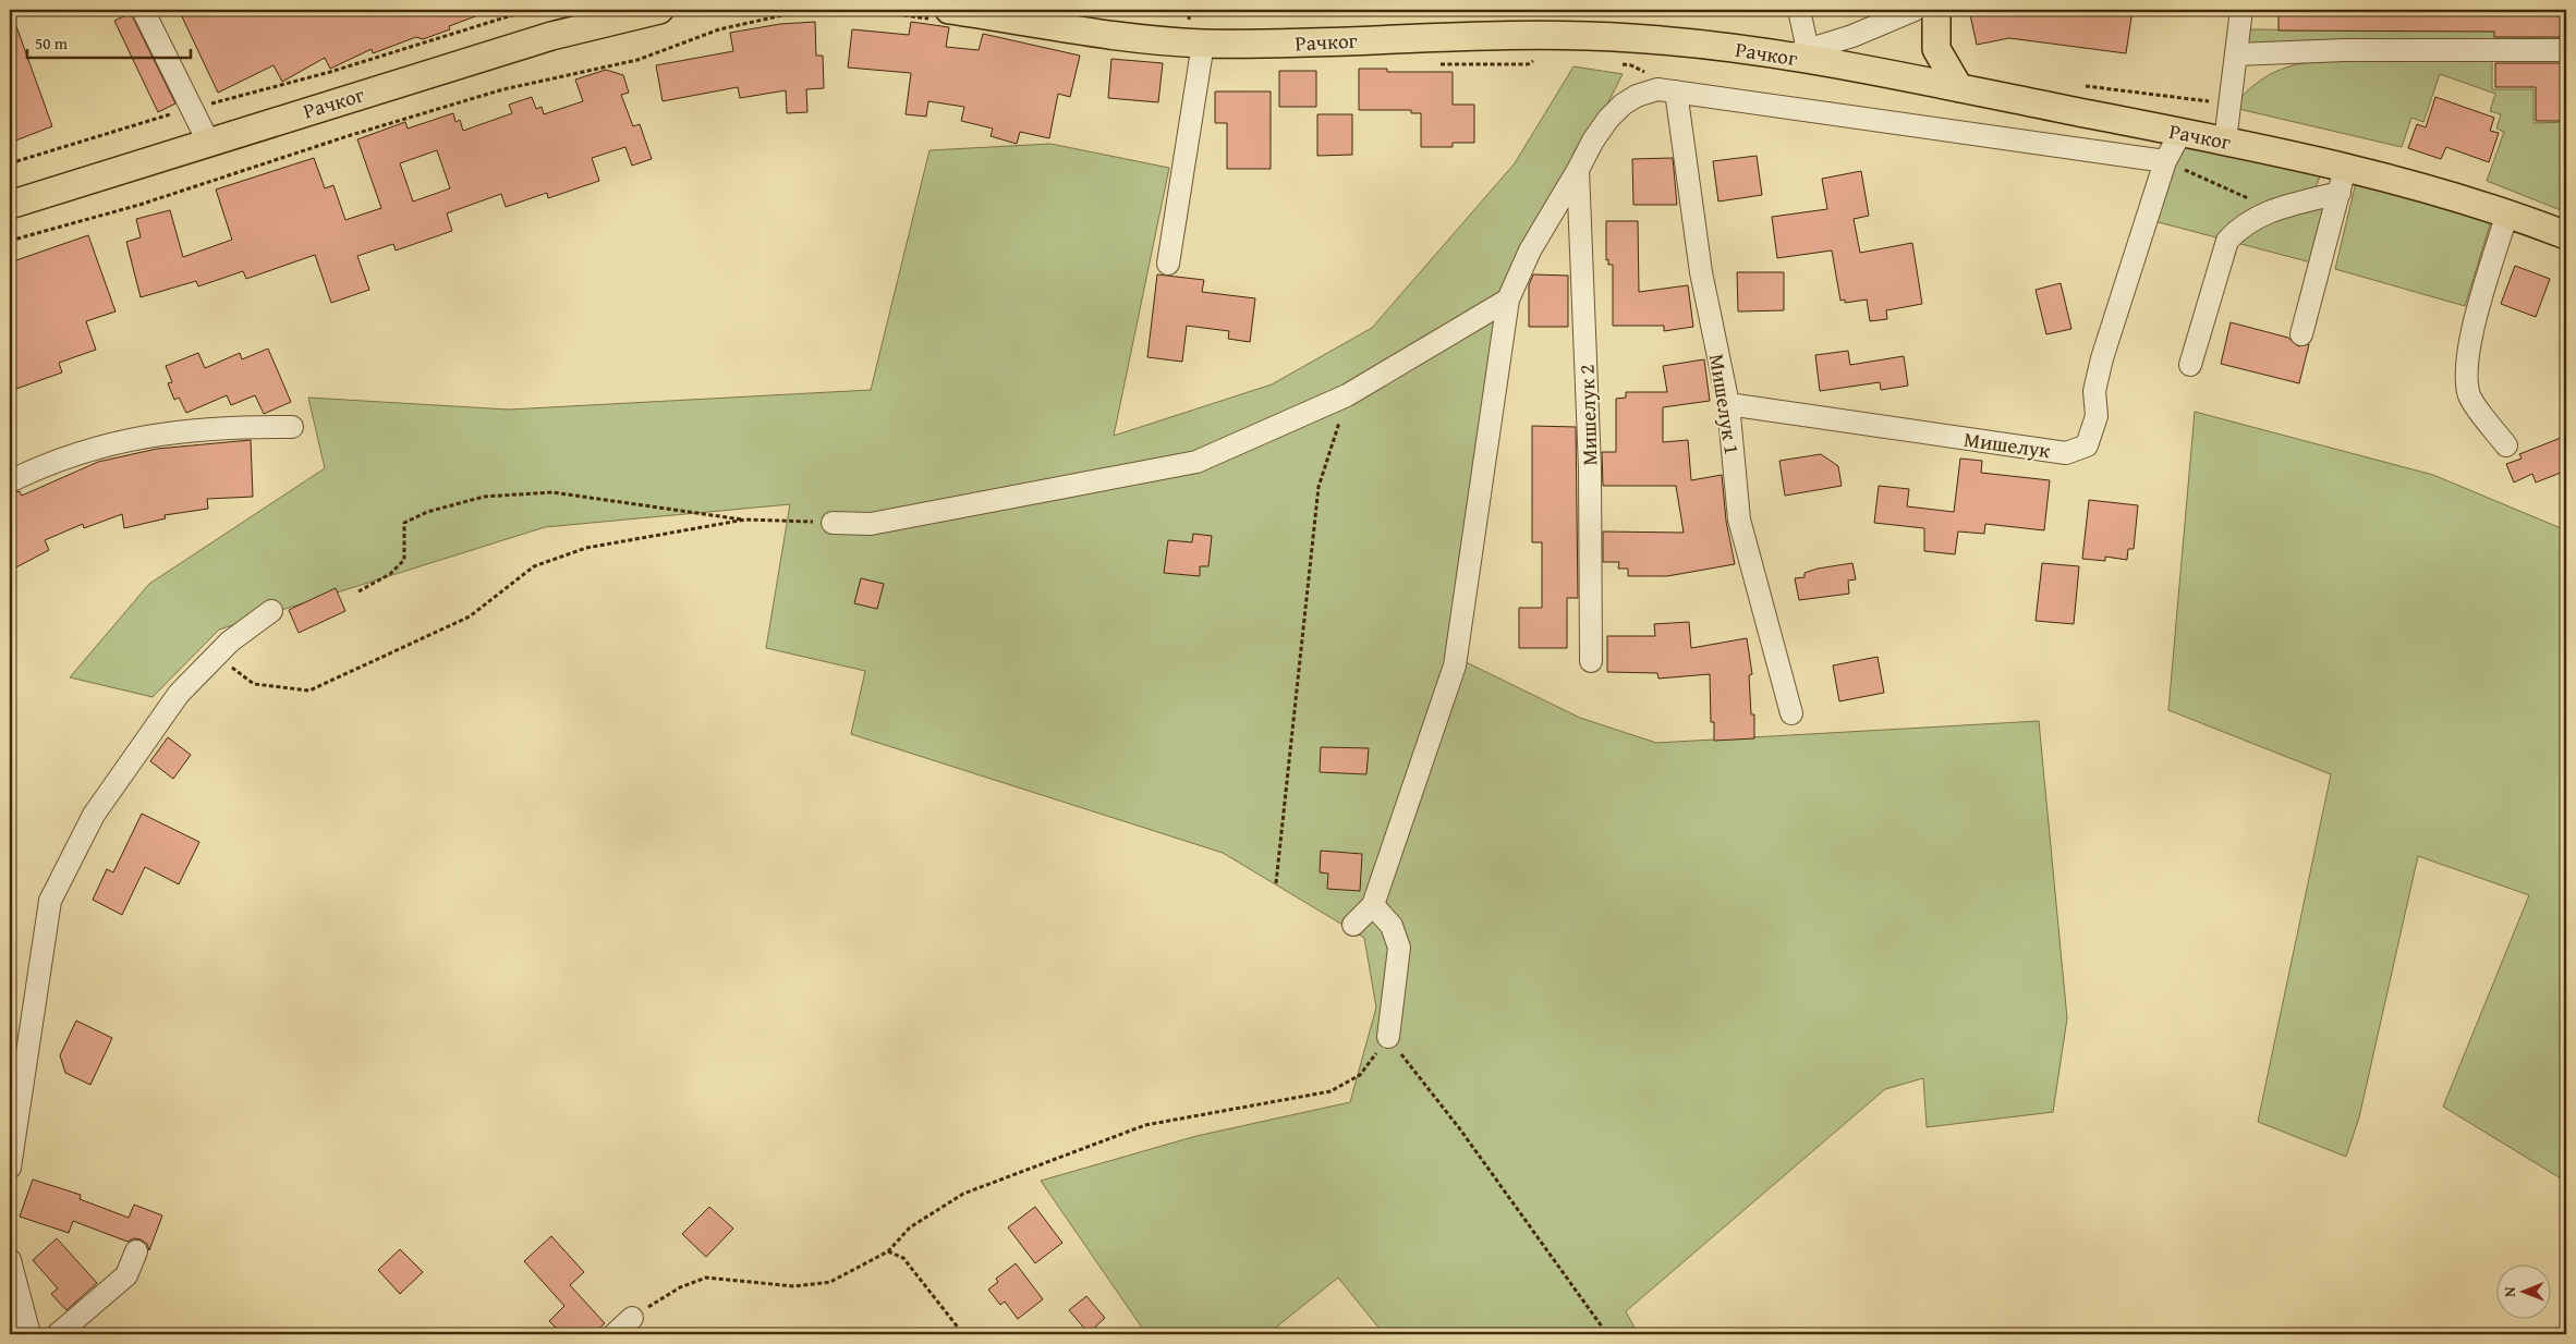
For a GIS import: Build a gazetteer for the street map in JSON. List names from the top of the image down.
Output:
{
  "streets": {
    "main road": ["Рачког"],
    "street": ["Мишелук 1", "Мишелук 2", "Мишелук"]
  },
  "crossings": [
    ["Мишелук 1", "Мишелук"]
  ],
  "scale_bar": "50 m",
  "north": "left"
}
